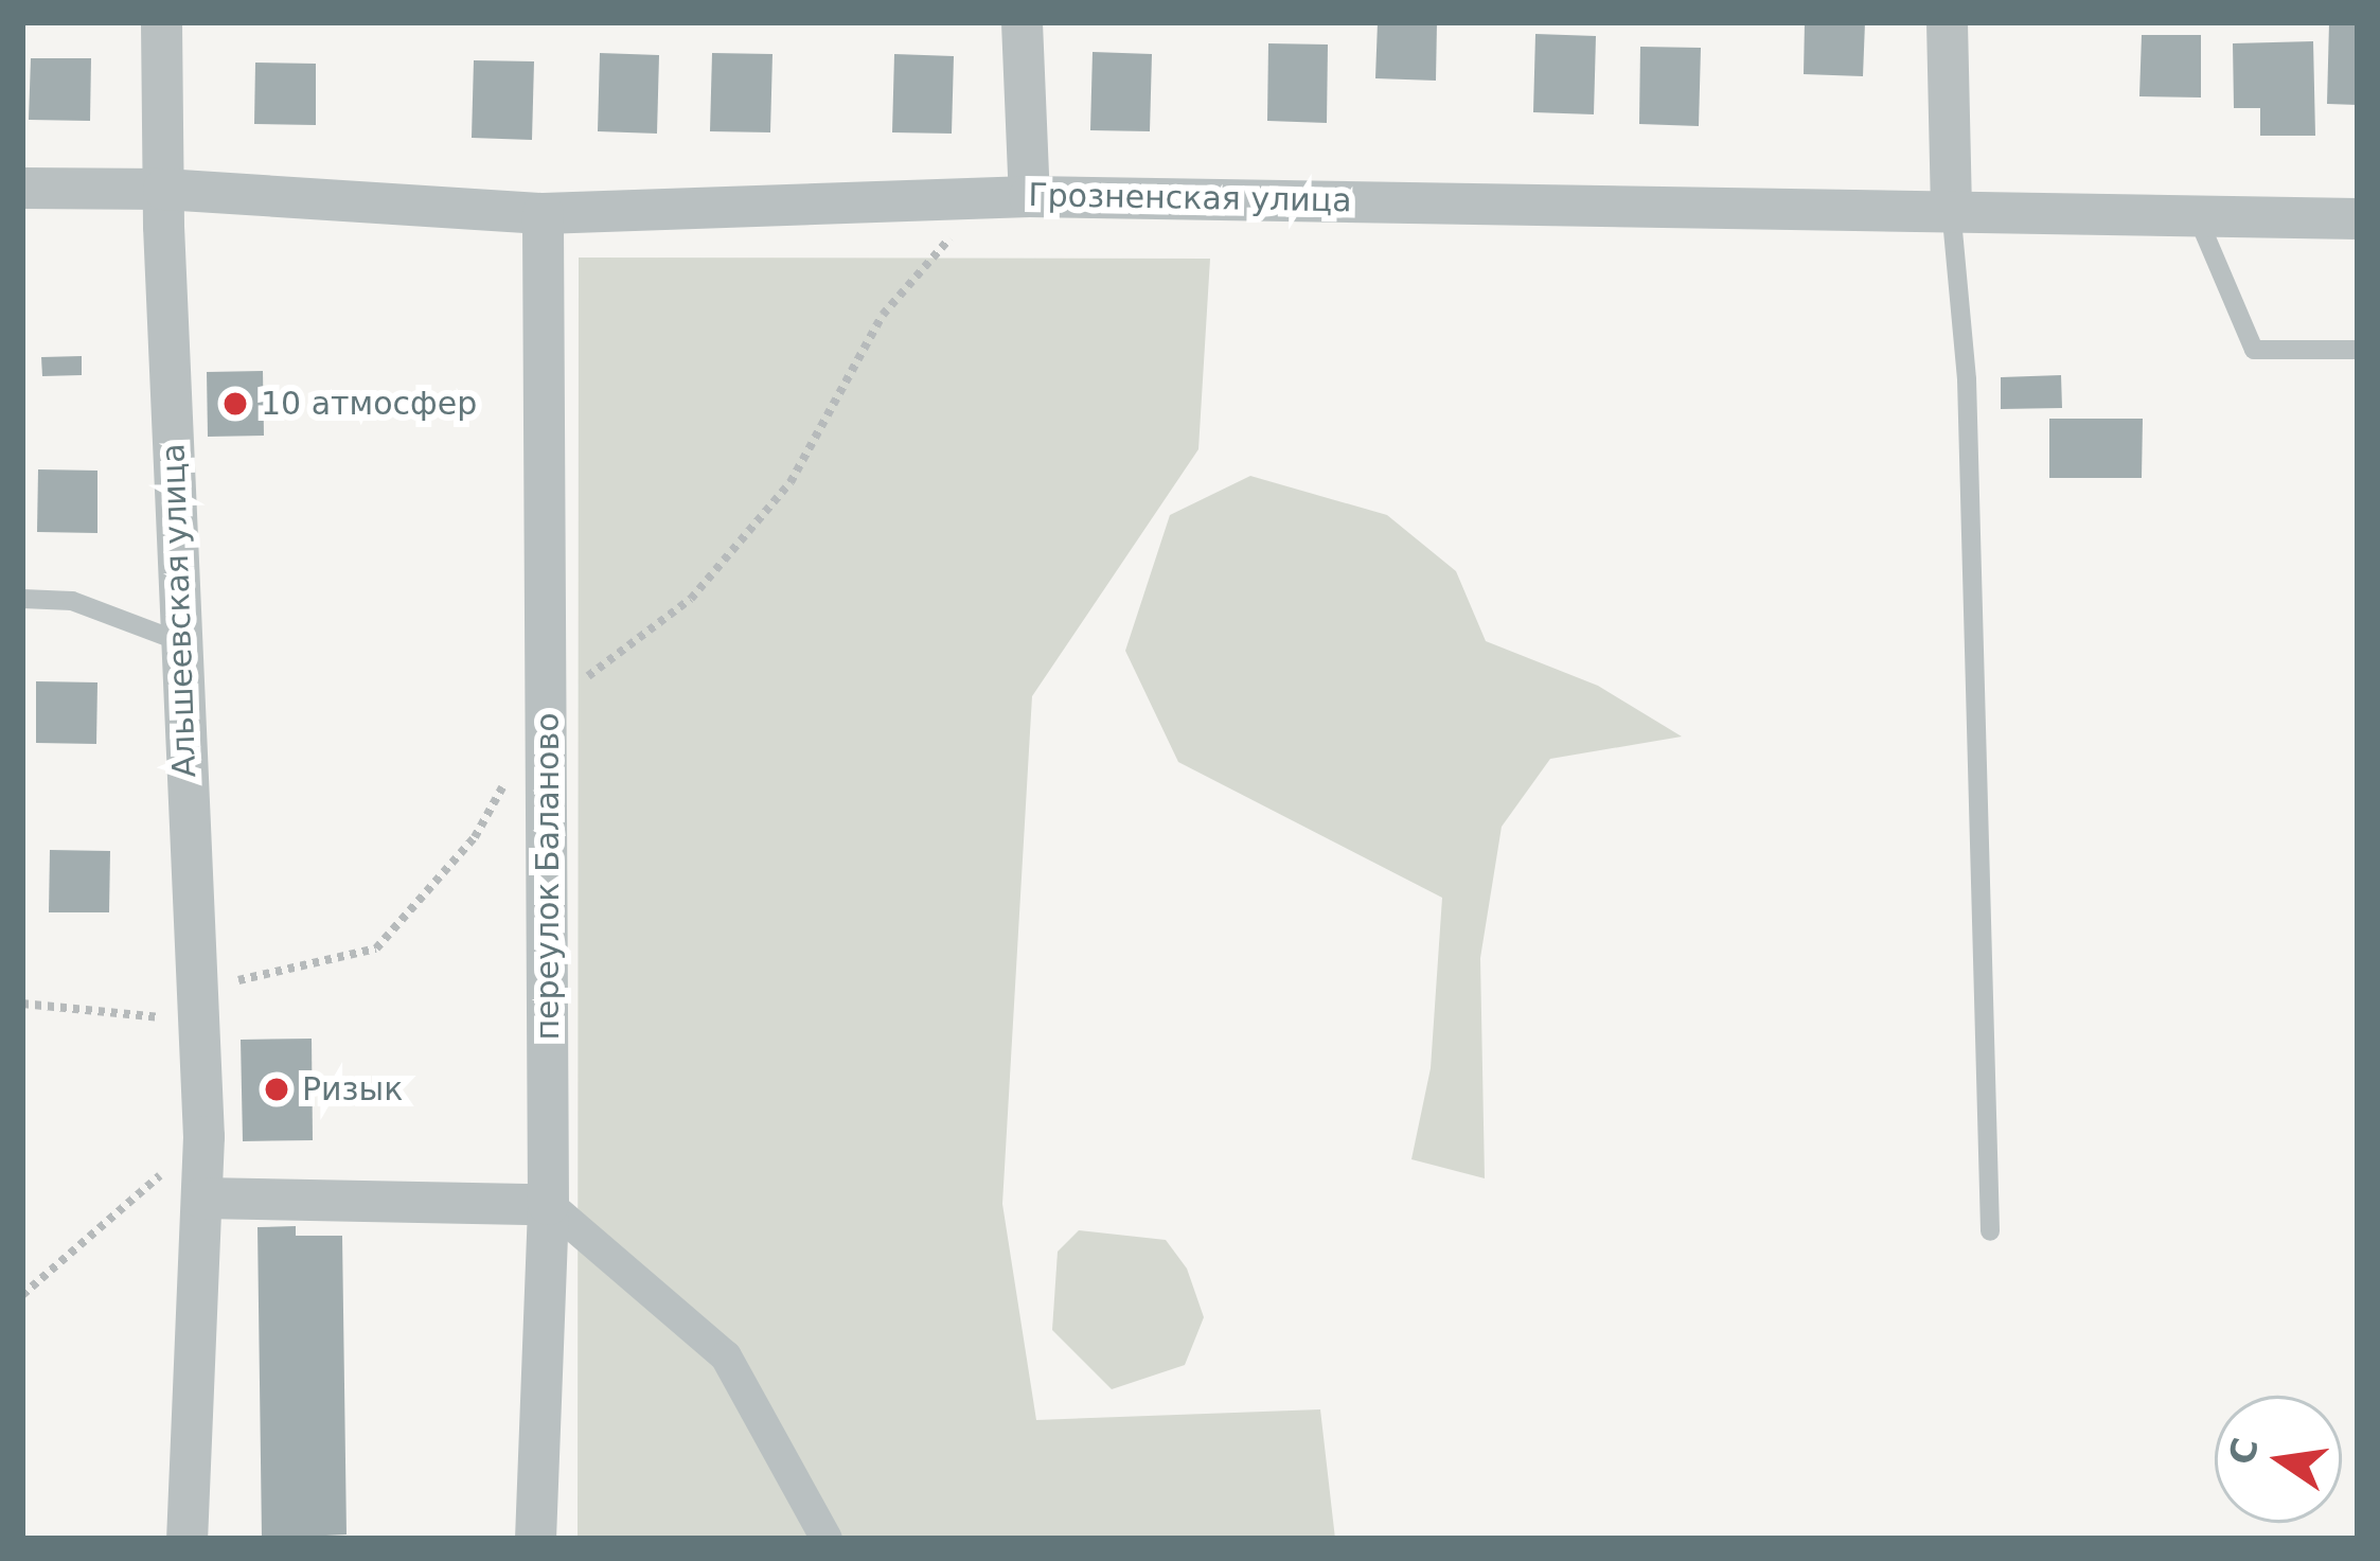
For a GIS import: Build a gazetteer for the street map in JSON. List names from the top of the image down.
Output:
{
  "streets": {
    "street": ["Грозненская улица", "Альшеевская улица", "переулок Баланово"]
  },
  "crossings": [
    ["Грозненская улица", "Альшеевская улица"],
    ["Грозненская улица", "переулок Баланово"]
  ],
  "places": ["10 атмосфер", "Ризык"],
  "north": "left"
}
